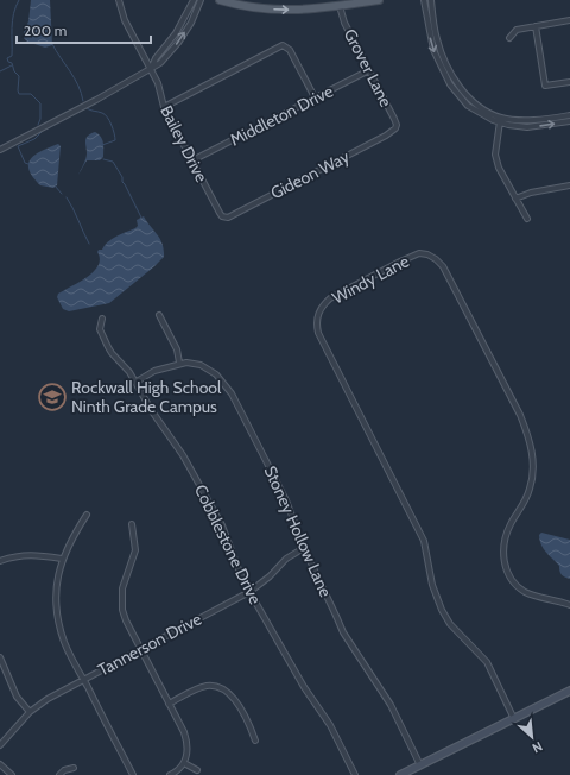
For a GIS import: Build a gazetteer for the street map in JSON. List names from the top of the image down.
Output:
{
  "streets": {
    "street": [
      "Grover Lane",
      "Middleton Drive",
      "Bailey Drive",
      "Gideon Way",
      "Windy Lane",
      "Stoney Hollow Lane",
      "Cobblestone Drive",
      "Tannerson Drive"
    ]
  },
  "crossings": [
    ["Grover Lane", "Middleton Drive"],
    ["Grover Lane", "Gideon Way"],
    ["Middleton Drive", "Bailey Drive"],
    ["Bailey Drive", "Gideon Way"],
    ["Stoney Hollow Lane", "Cobblestone Drive"],
    ["Stoney Hollow Lane", "Tannerson Drive"],
    ["Cobblestone Drive", "Tannerson Drive"]
  ],
  "places": {
    "school or university": ["Rockwall High School Ninth Grade Campus"]
  },
  "scale_bar": "200 m",
  "north": "bottom right"
}
